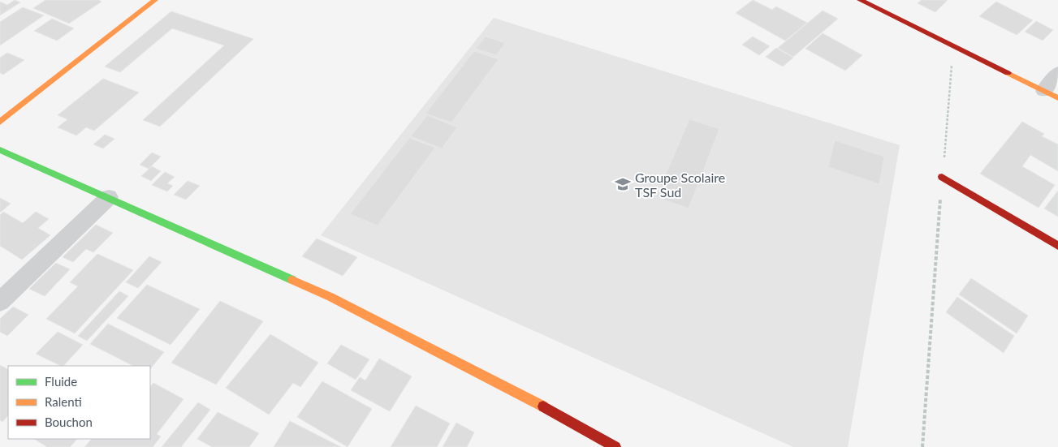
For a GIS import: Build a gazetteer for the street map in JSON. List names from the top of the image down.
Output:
{
  "places": {
    "school or university": ["Groupe Scolaire TSF Sud"]
  },
  "legend": ["Fluide", "Ralenti", "Bouchon"]
}
